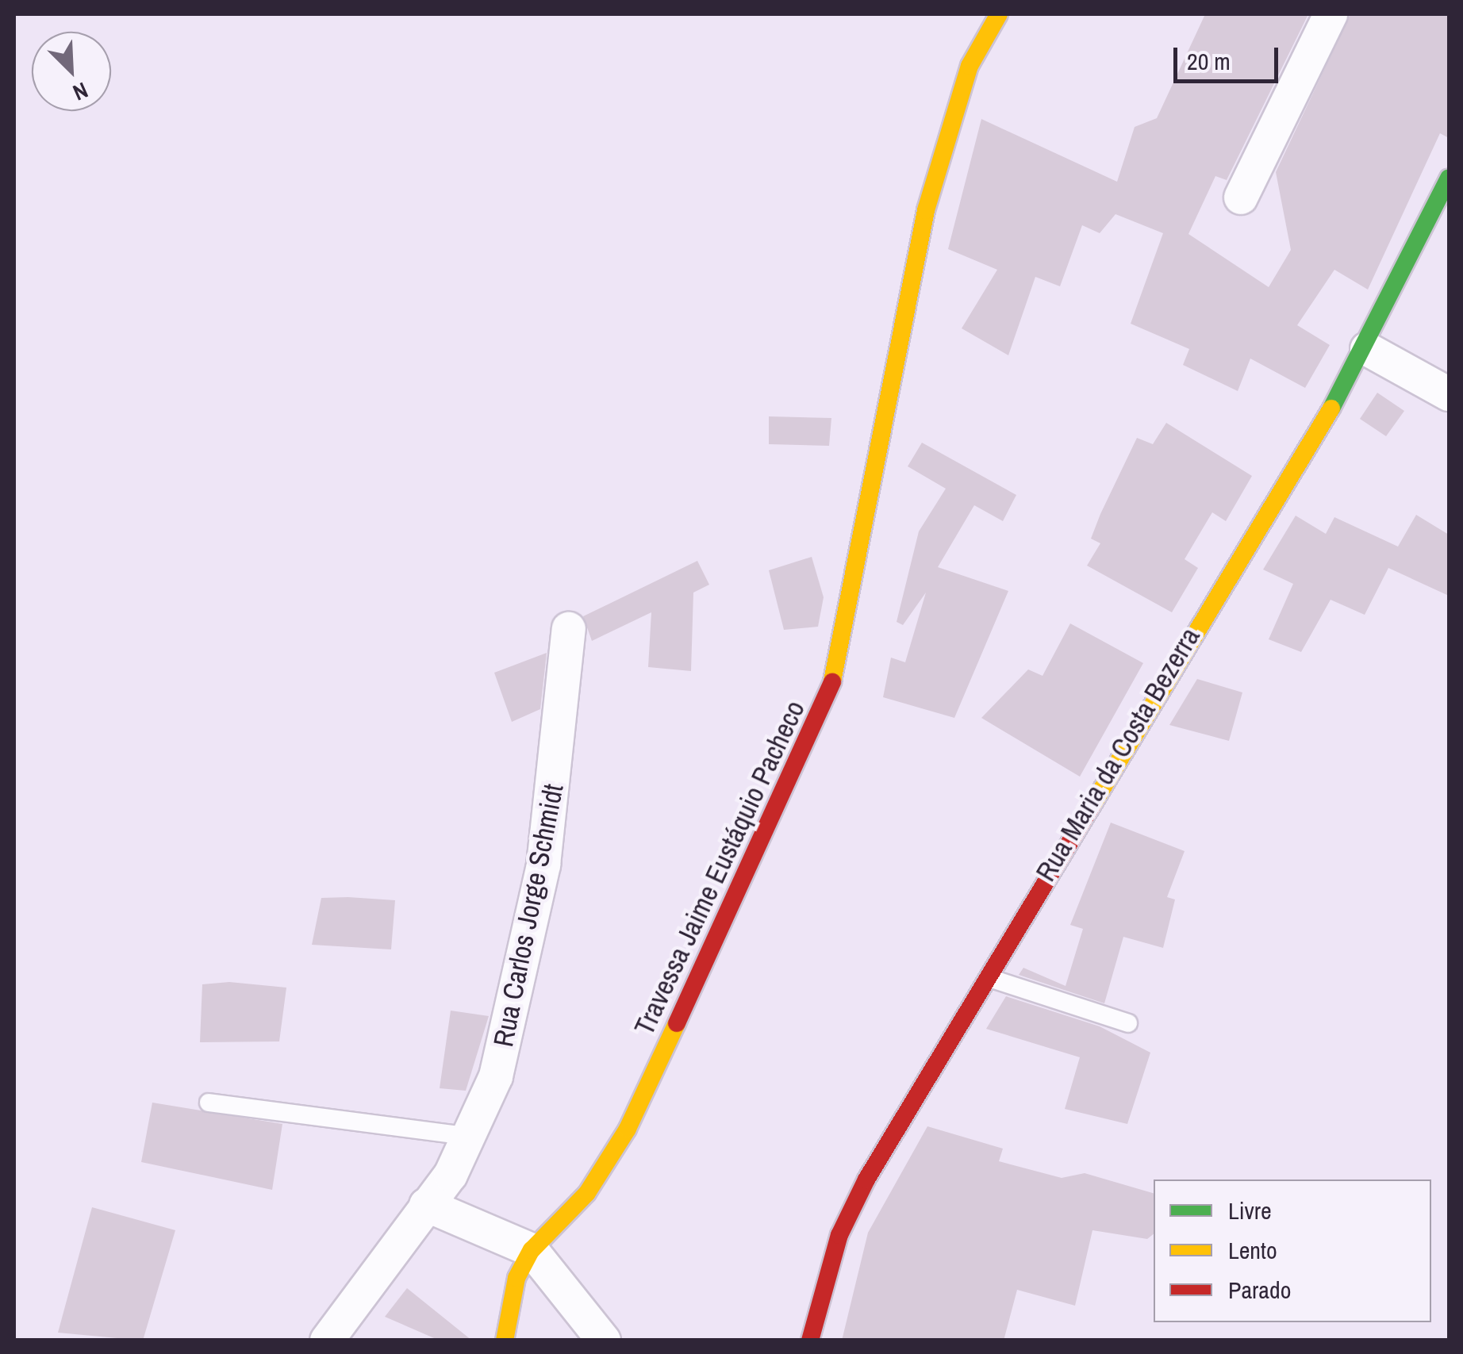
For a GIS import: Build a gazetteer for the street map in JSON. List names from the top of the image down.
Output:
{
  "streets": {
    "street": ["Rua Maria da Costa Bezerra", "Travessa Jaime Eustáquio Pacheco", "Rua Carlos Jorge Schmidt"]
  },
  "legend": ["Livre", "Lento", "Parado"],
  "scale_bar": "20 m",
  "north": "bottom right"
}
